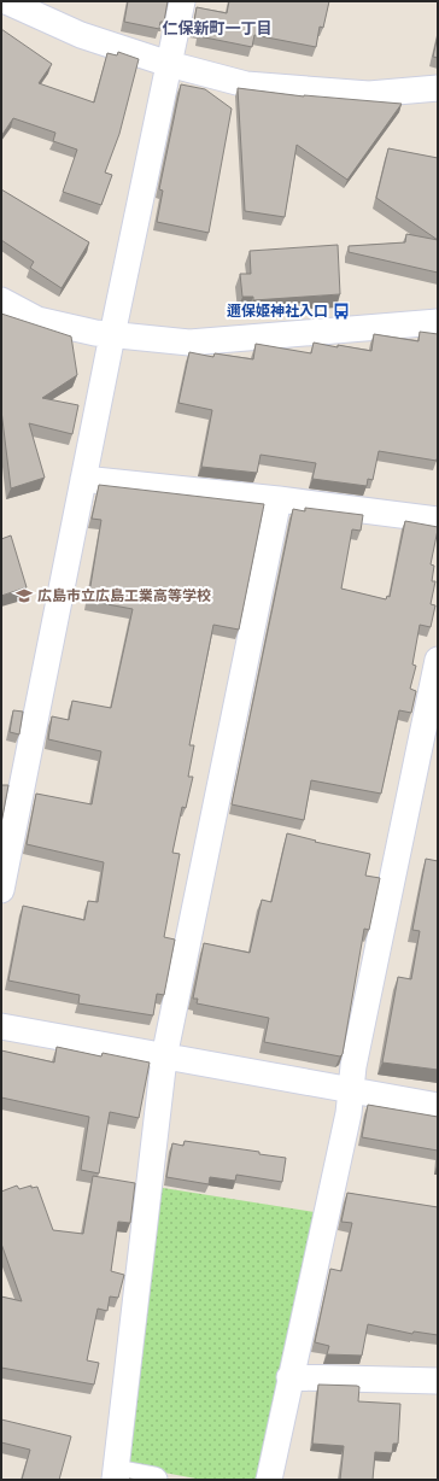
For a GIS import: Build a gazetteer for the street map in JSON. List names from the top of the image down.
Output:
{
  "districts": ["仁保新町一丁目"],
  "places": {
    "bus stop": ["邇保姫神社入口"],
    "school or university": ["広島市立広島工業高等学校"]
  }
}
